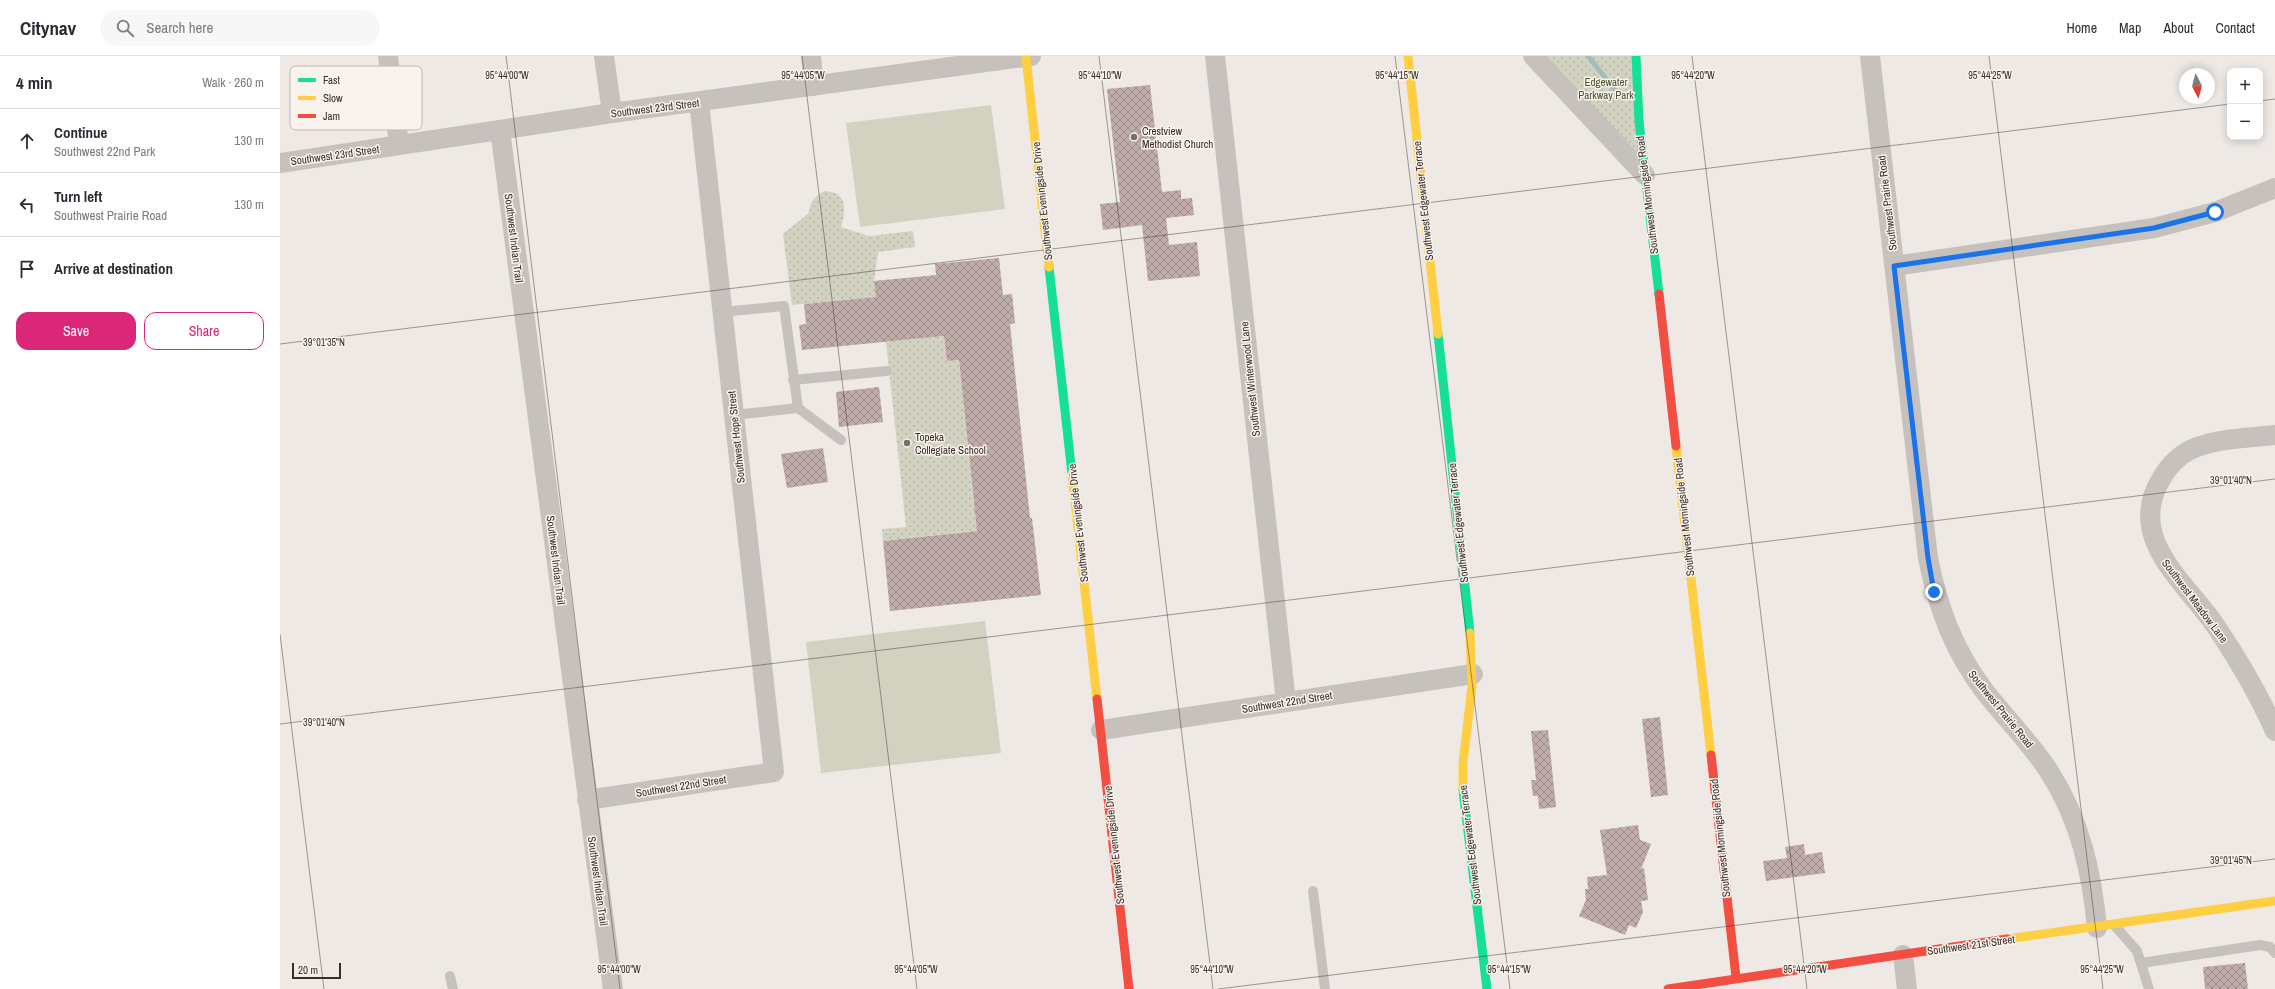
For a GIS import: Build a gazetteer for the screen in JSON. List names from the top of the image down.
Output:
{
  "streets": {
    "street": [
      "Southwest 23rd Street",
      "Southwest Morningside Road",
      "Southwest Eveningside Drive",
      "Southwest Edgewater Terrace",
      "Southwest Prairie Road",
      "Southwest Indian Trail",
      "Southwest Winterwood Lane",
      "Southwest Hope Street",
      "Southwest Meadow Lane",
      "Southwest 22nd Street",
      "Southwest 21st Street"
    ]
  },
  "crossings": [
    ["Southwest 23rd Street", "Southwest Eveningside Drive"],
    ["Southwest 23rd Street", "Southwest Indian Trail"],
    ["Southwest 23rd Street", "Southwest Hope Street"],
    ["Southwest Morningside Road", "Southwest 21st Street"],
    ["Southwest Eveningside Drive", "Southwest 22nd Street"],
    ["Southwest Edgewater Terrace", "Southwest 22nd Street"],
    ["Southwest Prairie Road", "Southwest 21st Street"],
    ["Southwest Indian Trail", "Southwest 22nd Street"],
    ["Southwest Winterwood Lane", "Southwest 22nd Street"],
    ["Southwest Hope Street", "Southwest 22nd Street"]
  ],
  "parks": ["Edgewater Parkway Park"],
  "places": ["Crestview Methodist Church", "Topeka Collegiate School"],
  "legend": ["Fast", "Slow", "Jam"],
  "scale_bar": "20 m",
  "north": "bottom",
  "page": {
    "header": "Citynav",
    "search": "Search here",
    "nav": [
      "Home",
      "Map",
      "About",
      "Contact"
    ],
    "heading": ["4 min", "Walk · 260 m"],
    "map_buttons": ["+", "−"],
    "list": [
      ["Continue", "Southwest 22nd Park", "130 m"],
      ["Turn left", "Southwest Prairie Road", "130 m"],
      "Arrive at destination"
    ],
    "buttons": ["Save", "Share"],
    "scale": "20 m"
  },
  "coordinates": [
    "95°44'00\"W",
    "95°44'05\"W",
    "95°44'10\"W",
    "95°44'15\"W",
    "95°44'20\"W",
    "95°44'25\"W",
    "39°01'35\"N",
    "39°01'40\"N",
    "39°01'45\"N"
  ]
}
